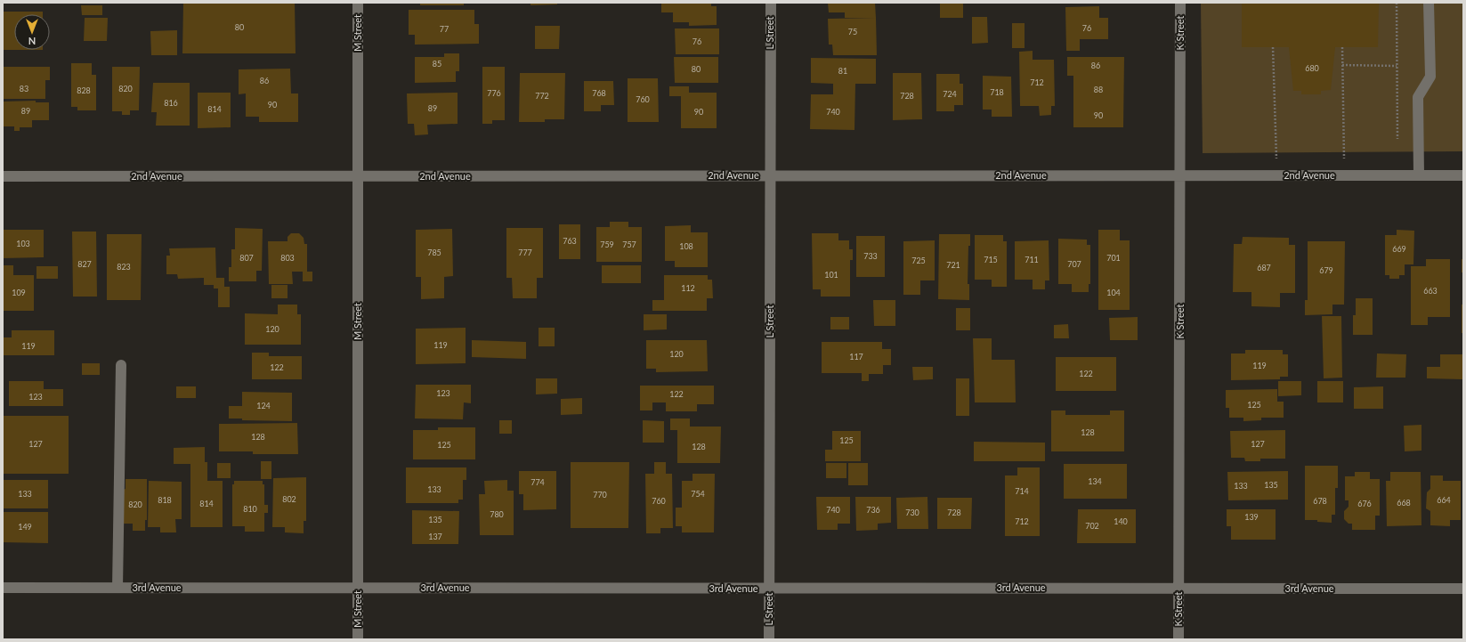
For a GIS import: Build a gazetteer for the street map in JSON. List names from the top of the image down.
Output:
{
  "streets": {
    "street": [
      "M Street",
      "L Street",
      "K Street",
      "2nd Avenue",
      "3rd Avenue"
    ]
  },
  "crossings": [
    ["M Street", "2nd Avenue"],
    ["M Street", "3rd Avenue"],
    ["L Street", "2nd Avenue"],
    ["L Street", "3rd Avenue"],
    ["K Street", "2nd Avenue"],
    ["K Street", "3rd Avenue"]
  ],
  "house_numbers": [
    "80",
    "76",
    "77",
    "75",
    "76",
    "85",
    "86",
    "680",
    "80",
    "81",
    "86",
    "712",
    "83",
    "820",
    "88",
    "828",
    "718",
    "776",
    "768",
    "724",
    "772",
    "728",
    "760",
    "816",
    "90",
    "89",
    "814",
    "89",
    "90",
    "740",
    "90",
    "763",
    "103",
    "759",
    "757",
    "108",
    "669",
    "785",
    "777",
    "733",
    "807",
    "803",
    "701",
    "715",
    "711",
    "725",
    "827",
    "707",
    "721",
    "823",
    "687",
    "679",
    "101",
    "112",
    "663",
    "109",
    "104",
    "120",
    "119",
    "119",
    "120",
    "117",
    "119",
    "122",
    "122",
    "123",
    "122",
    "123",
    "125",
    "124",
    "128",
    "128",
    "125",
    "127",
    "127",
    "125",
    "128",
    "134",
    "774",
    "135",
    "133",
    "133",
    "714",
    "133",
    "754",
    "770",
    "802",
    "818",
    "664",
    "760",
    "678",
    "668",
    "814",
    "676",
    "820",
    "810",
    "740",
    "736",
    "730",
    "728",
    "780",
    "139",
    "135",
    "712",
    "140",
    "702",
    "149",
    "137"
  ],
  "north": "bottom"
}
